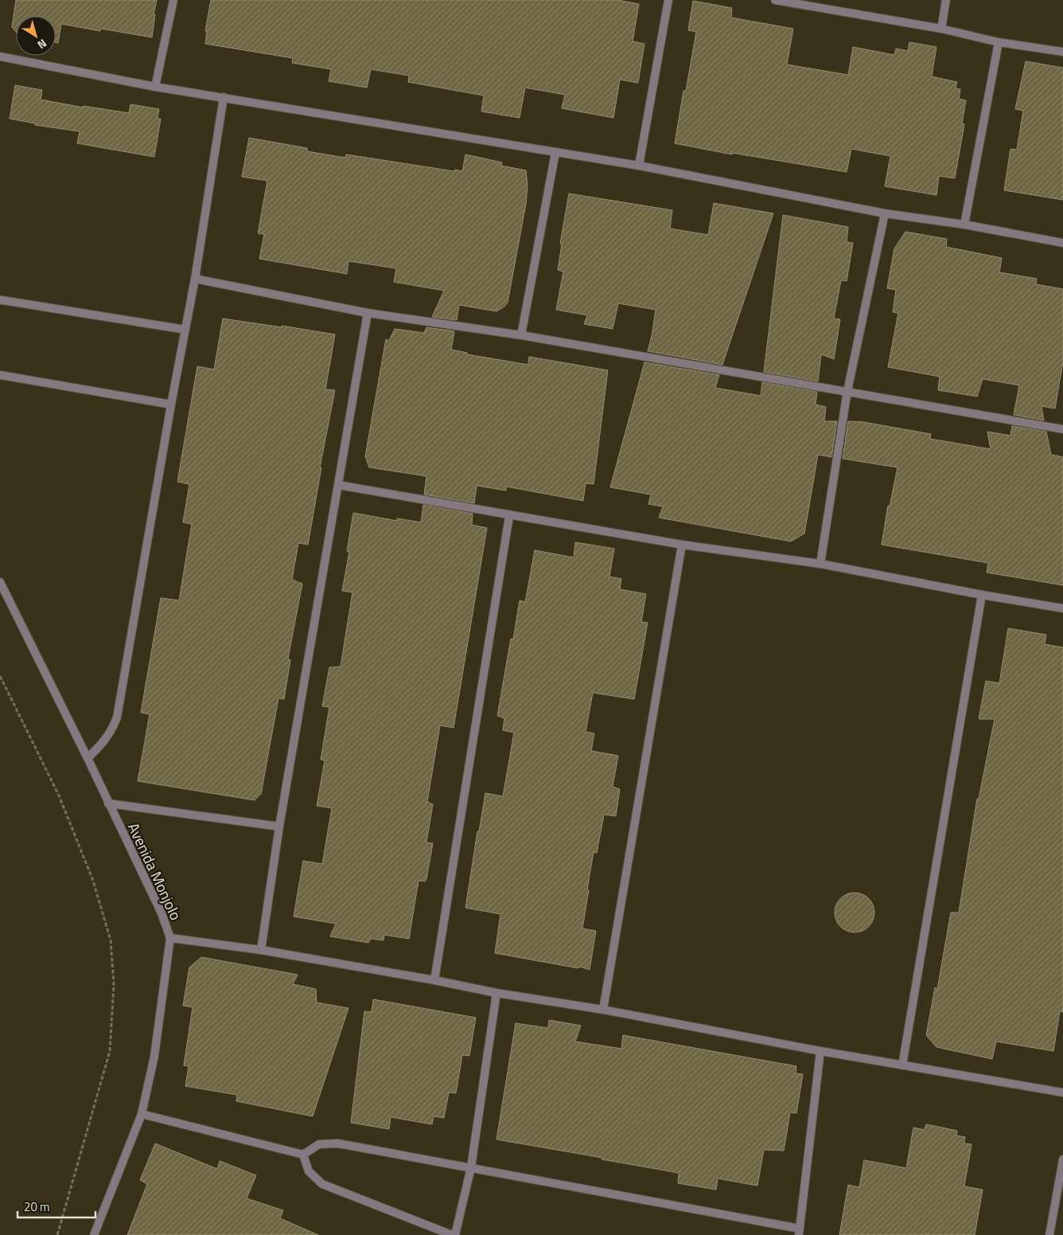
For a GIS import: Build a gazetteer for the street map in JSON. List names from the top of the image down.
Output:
{
  "streets": {
    "street": ["Avenida Monjolo"]
  },
  "scale_bar": "20 m",
  "north": "bottom right"
}
